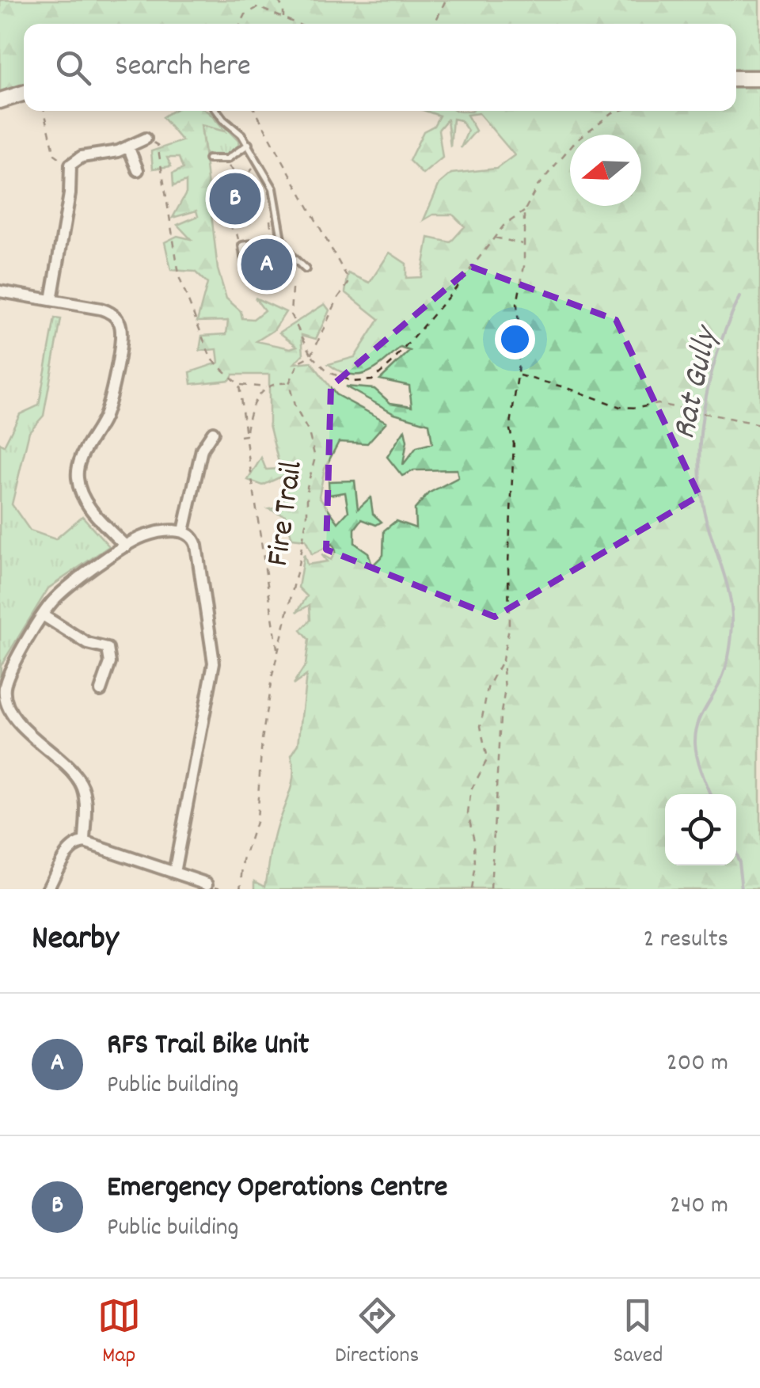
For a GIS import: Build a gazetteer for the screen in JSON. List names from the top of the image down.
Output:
{
  "streets": {
    "path": ["Fire Trail"]
  },
  "water": ["Rat Gully"],
  "north": "left",
  "page": {
    "search": "Search here",
    "pins": ["B", "A"],
    "heading": ["Nearby", "2 results"],
    "list": [
      {
        "mark": "A",
        "name": "RFS Trail Bike Unit",
        "note": "Public building",
        "value": "200 m"
      },
      {
        "mark": "B",
        "name": "Emergency Operations Centre",
        "note": "Public building",
        "value": "240 m"
      }
    ],
    "nav": ["Map", "Directions", "Saved"]
  }
}
